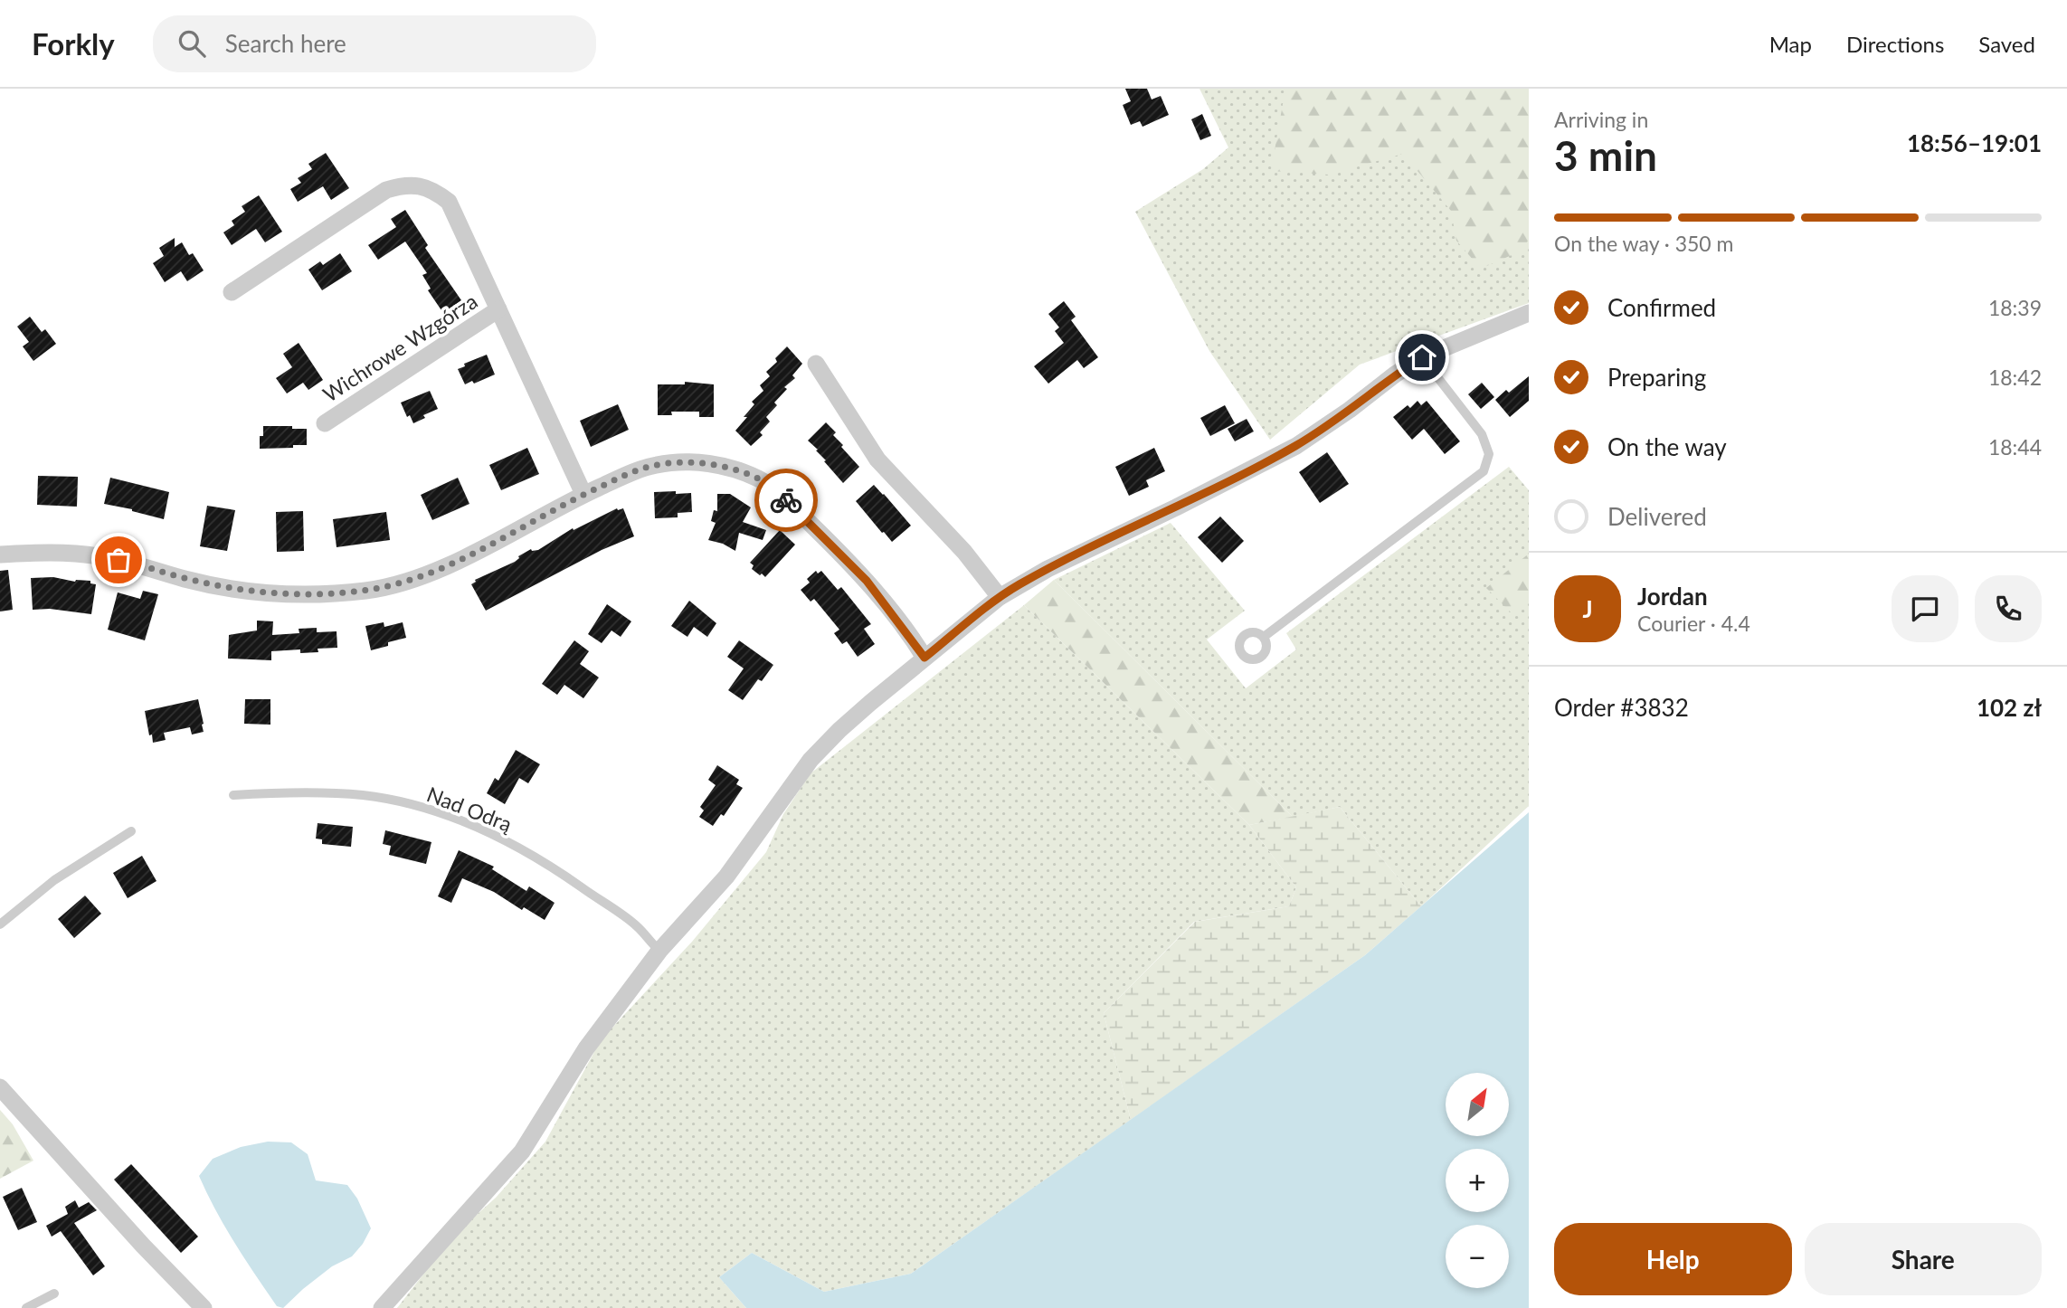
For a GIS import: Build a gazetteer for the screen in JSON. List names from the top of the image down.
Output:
{
  "streets": {
    "street": ["Wichrowe Wzgórza"],
    "lane": ["Nad Odrą"]
  },
  "north": "top right",
  "page": {
    "header": "Forkly",
    "search": "Search here",
    "nav": ["Map", "Directions", "Saved"],
    "heading": ["3 min", "Arriving in", "18:56–19:01"],
    "panel": [
      "Jordan",
      "Courier · 4.4",
      "Order #3832",
      "102 zł"
    ],
    "bar": "On the way · 350 m",
    "list": [
      ["Confirmed", "18:39"],
      ["Preparing", "18:42"],
      ["On the way", "18:44"],
      "Delivered"
    ],
    "round": "J",
    "map_buttons": ["+", "−"],
    "buttons": ["Help", "Share"]
  }
}
